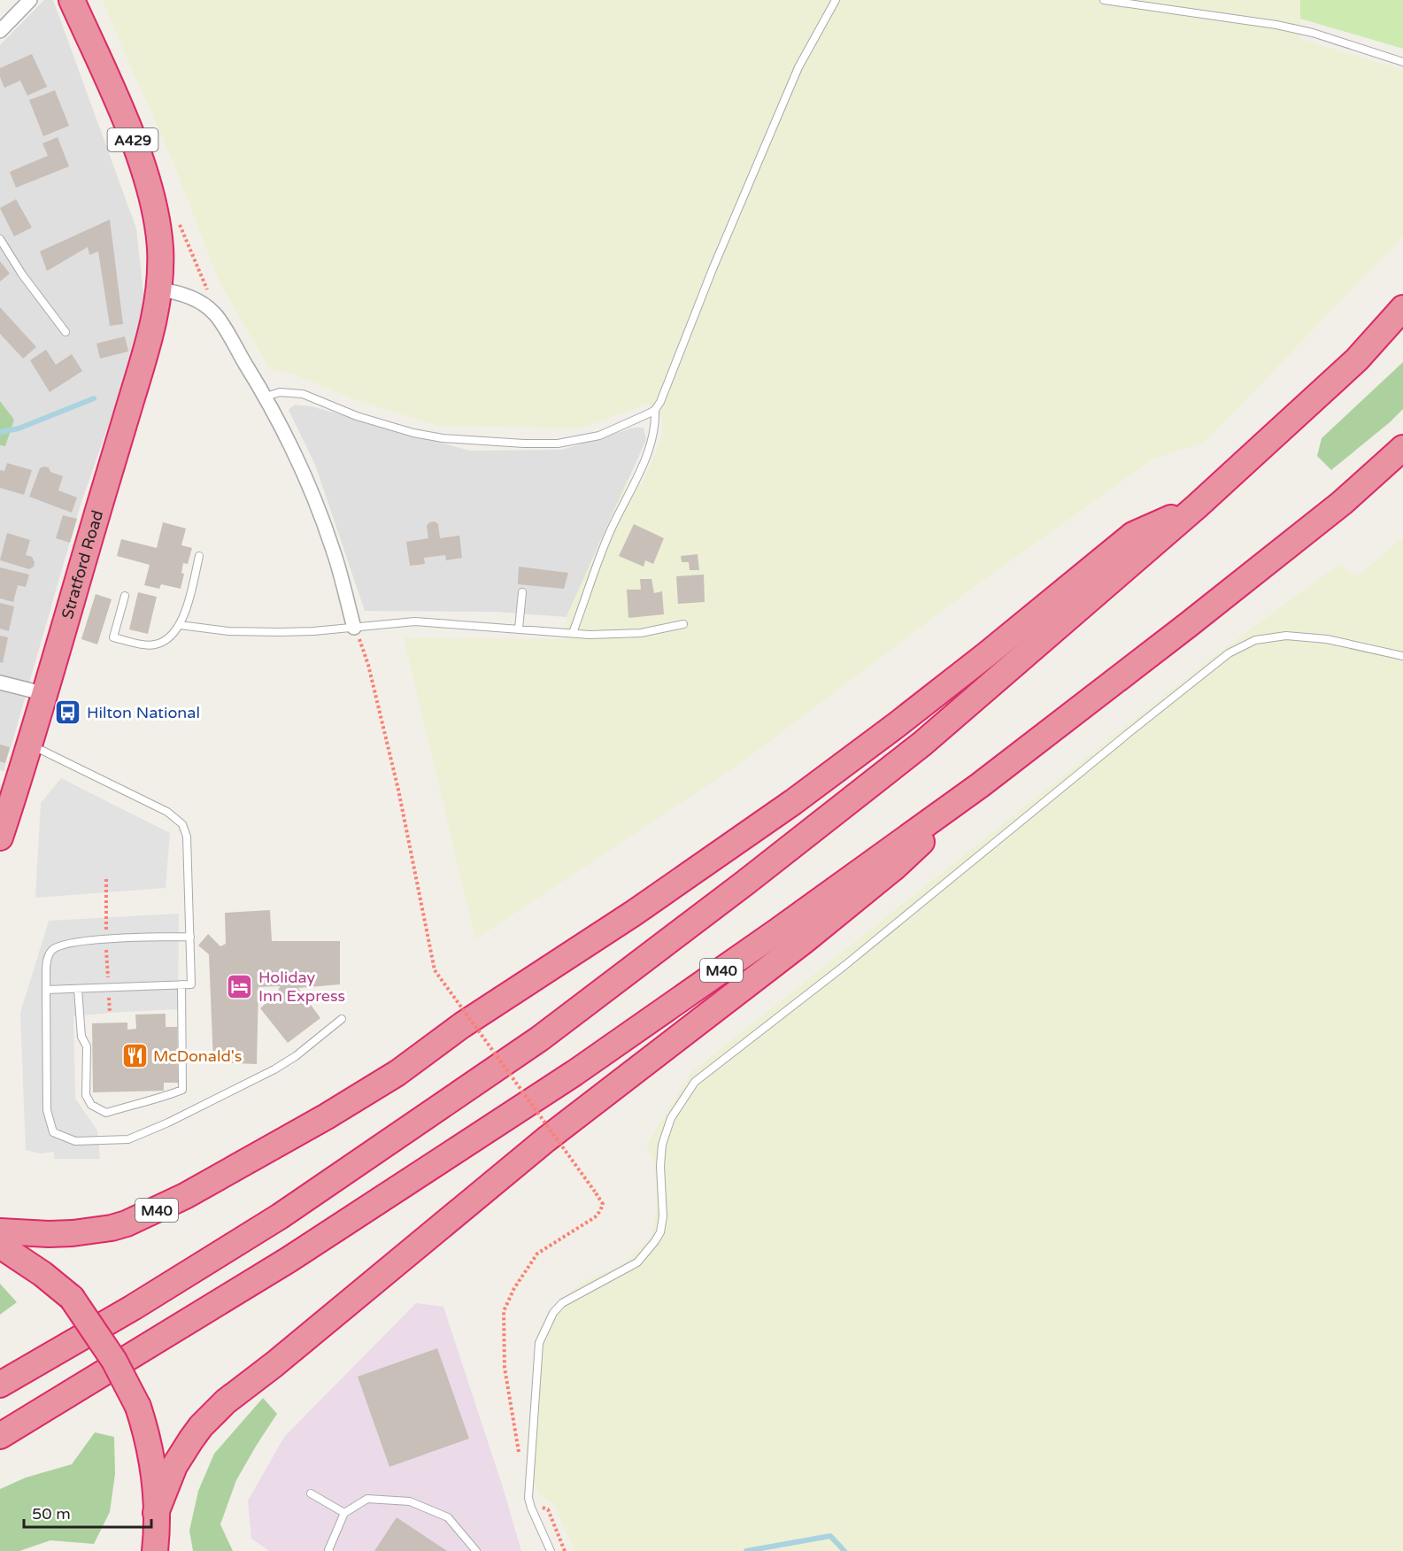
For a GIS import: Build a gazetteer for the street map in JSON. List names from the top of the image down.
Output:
{
  "streets": {
    "highway": ["A429", "Stratford Road", "M40"]
  },
  "places": {
    "bus stop": ["Hilton National"],
    "hotel": ["Holiday Inn Express"],
    "restaurant": ["McDonald's"]
  },
  "scale_bar": "50 m"
}
